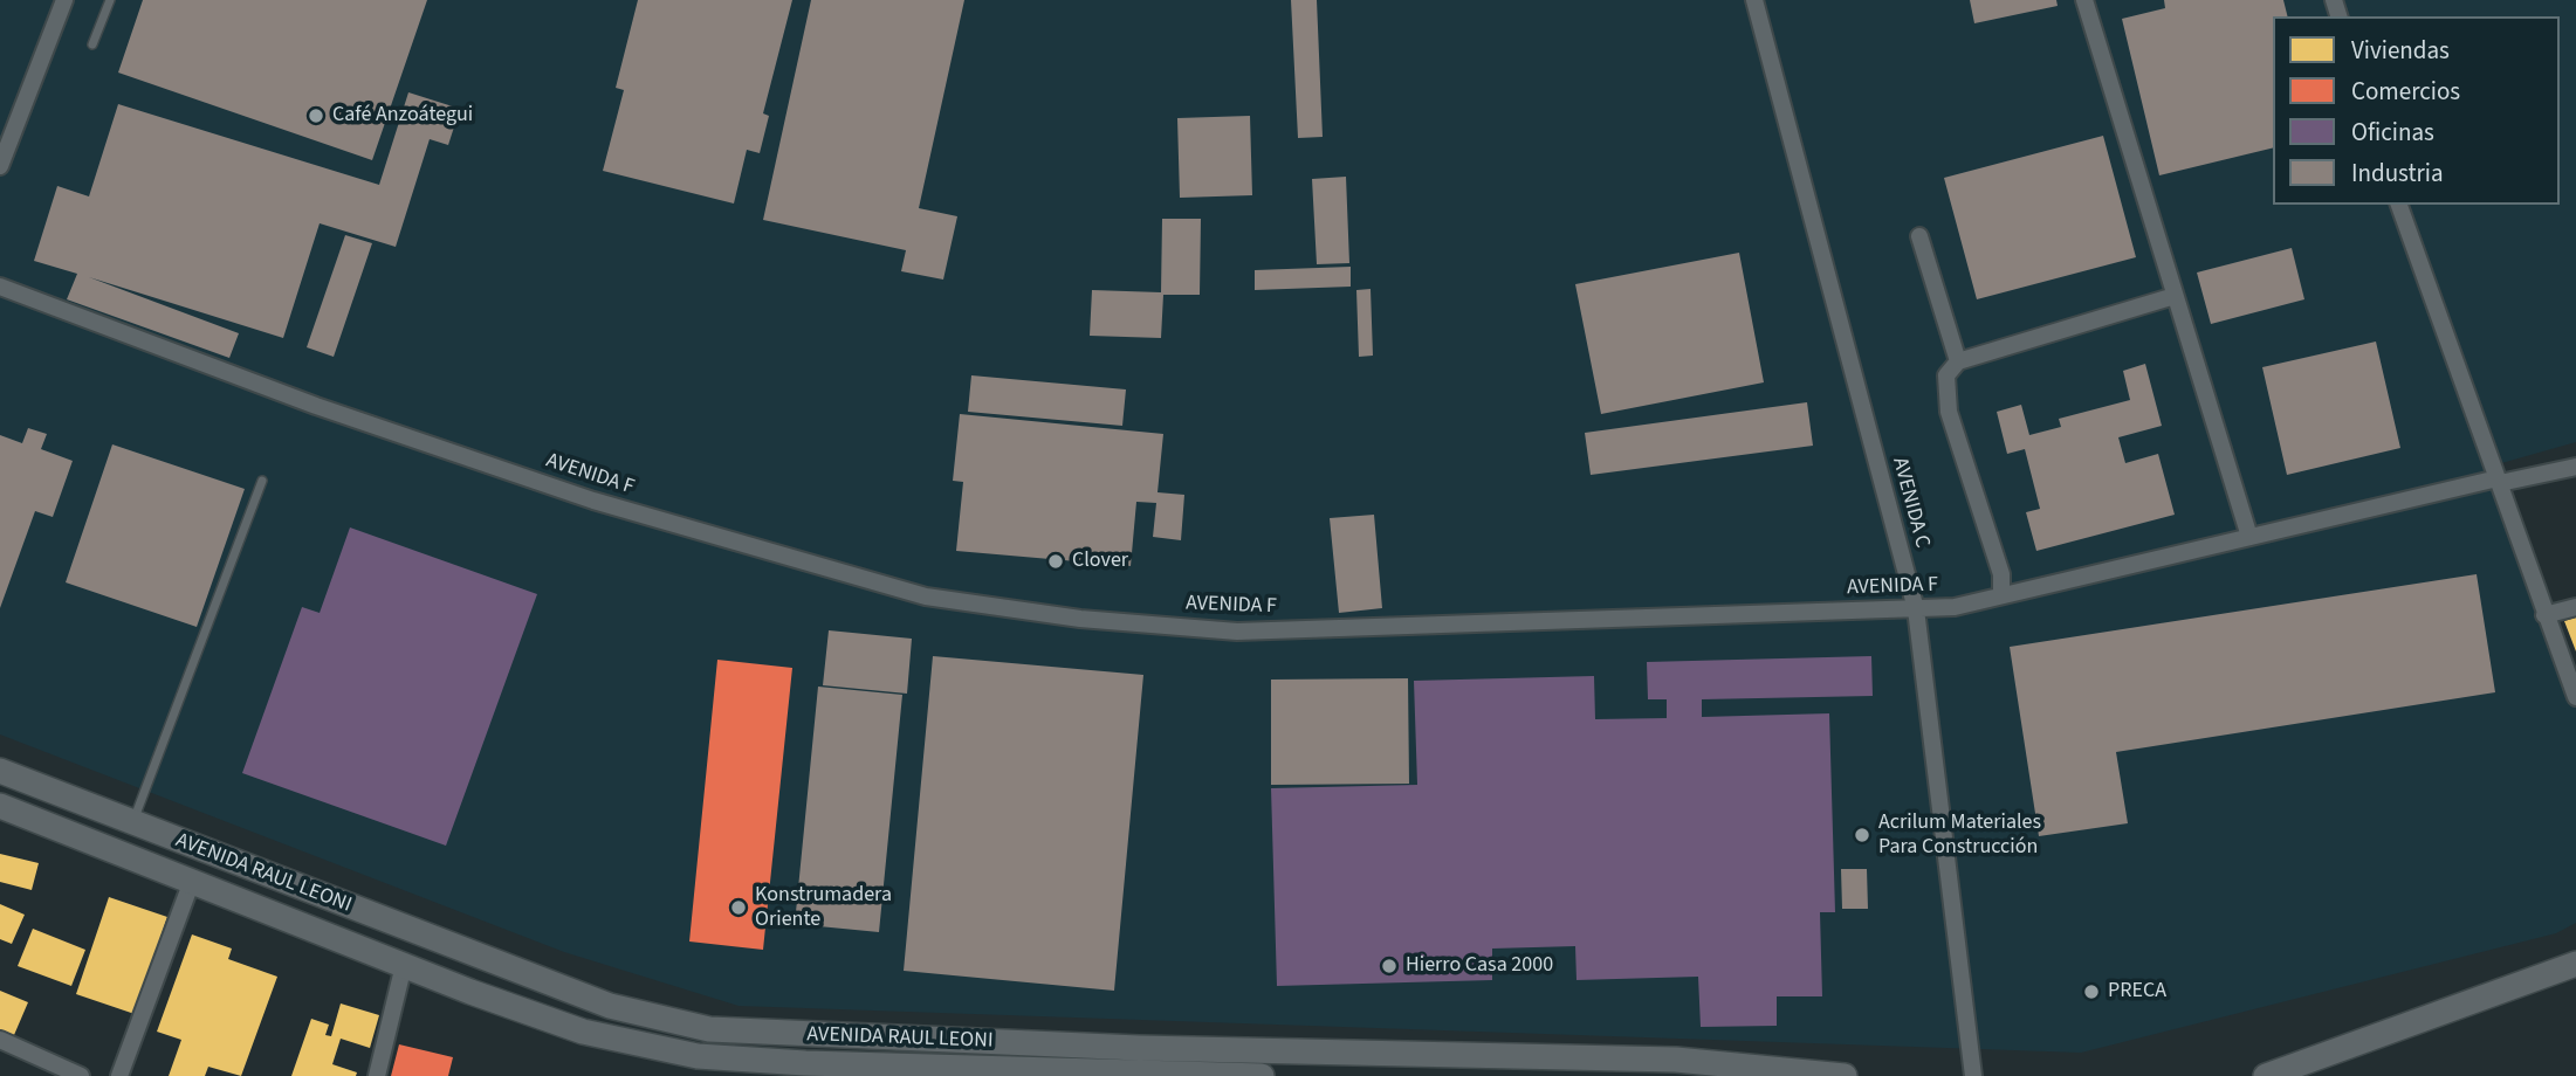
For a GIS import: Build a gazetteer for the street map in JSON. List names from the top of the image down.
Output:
{
  "streets": {
    "main road": ["AVENIDA RAUL LEONI"],
    "street": ["AVENIDA F", "AVENIDA C"]
  },
  "crossings": [
    ["AVENIDA F", "AVENIDA C"]
  ],
  "places": [
    "Café Anzoátegui",
    "Clover",
    "Acrilum Materiales Para Construcción",
    "Konstrumadera Oriente",
    "Hierro Casa 2000",
    "PRECA"
  ],
  "legend": [
    "Viviendas",
    "Comercios",
    "Oficinas",
    "Industria"
  ]
}
